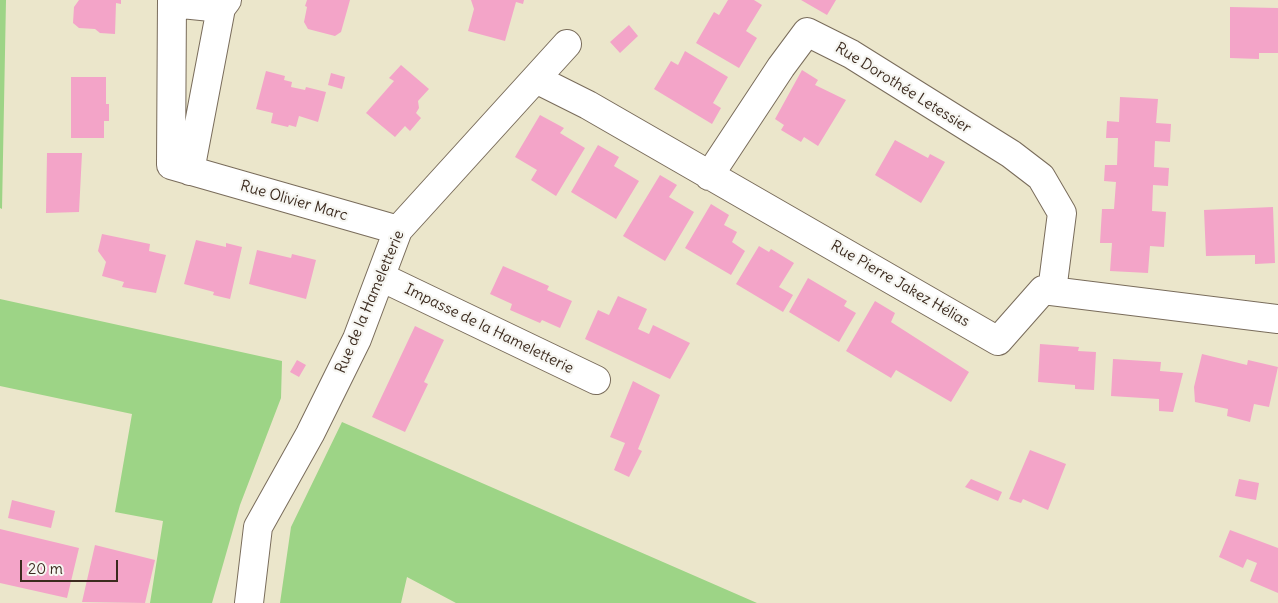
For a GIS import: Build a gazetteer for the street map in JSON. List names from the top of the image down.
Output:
{
  "streets": {
    "street": [
      "Rue Dorothée Letessier",
      "Rue Olivier Marc",
      "Rue Pierre Jakez Hélias",
      "Rue de la Hameletterie",
      "Impasse de la Hameletterie"
    ]
  },
  "crossings": [
    ["Rue Dorothée Letessier", "Rue Pierre Jakez Hélias"],
    ["Rue Olivier Marc", "Rue de la Hameletterie"],
    ["Rue Pierre Jakez Hélias", "Rue de la Hameletterie"],
    ["Rue de la Hameletterie", "Impasse de la Hameletterie"]
  ],
  "scale_bar": "20 m"
}
